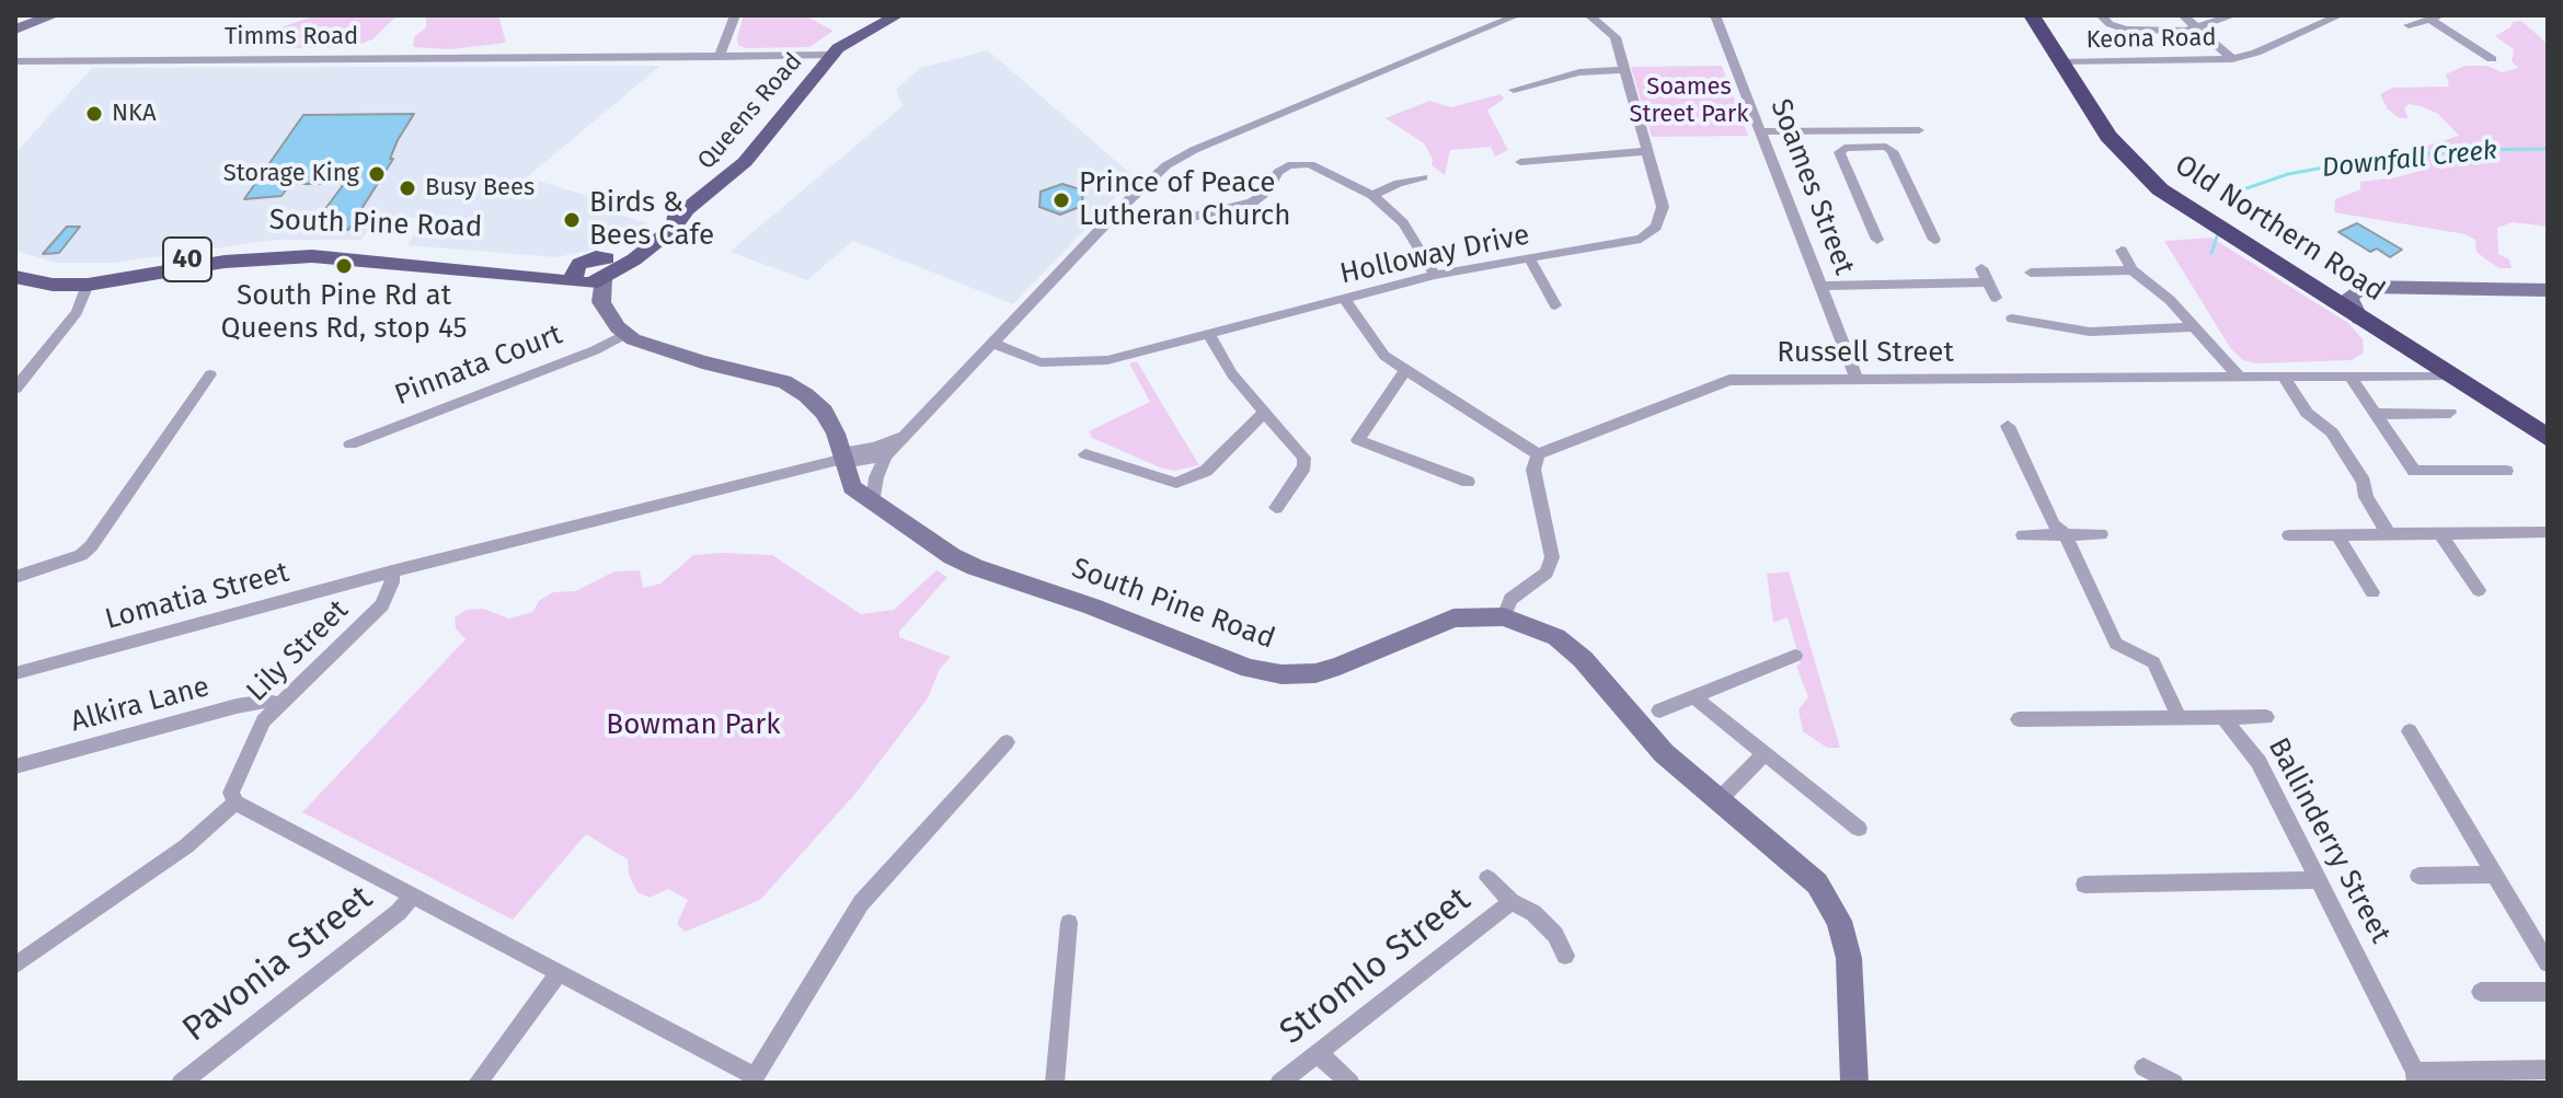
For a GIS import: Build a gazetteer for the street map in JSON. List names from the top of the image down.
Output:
{
  "streets": {
    "highway": ["Old Northern Road"],
    "main road": ["Queens Road", "South Pine Road", "40"],
    "street": [
      "Timms Road",
      "Keona Road",
      "Soames Street",
      "Holloway Drive",
      "Russell Street",
      "Pinnata Court",
      "Lomatia Street",
      "Lily Street",
      "Alkira Lane",
      "Ballinderry Street",
      "Pavonia Street",
      "Stromlo Street"
    ]
  },
  "crossings": [
    ["Timms Road", "Queens Road"],
    ["Keona Road", "Old Northern Road"],
    ["Queens Road", "40"],
    ["Soames Street", "Russell Street"],
    ["South Pine Road", "40"],
    ["South Pine Road", "Pinnata Court"],
    ["Old Northern Road", "Russell Street"],
    ["Lomatia Street", "Lily Street"],
    ["Lily Street", "Alkira Lane"]
  ],
  "water": ["Downfall Creek"],
  "parks": ["Soames Street Park", "Bowman Park"],
  "places": [
    "NKA",
    "Storage King",
    "Busy Bees",
    "Prince of Peace Lutheran Church",
    "Birds & Bees Cafe",
    "South Pine Rd at Queens Rd, stop 45"
  ]
}
